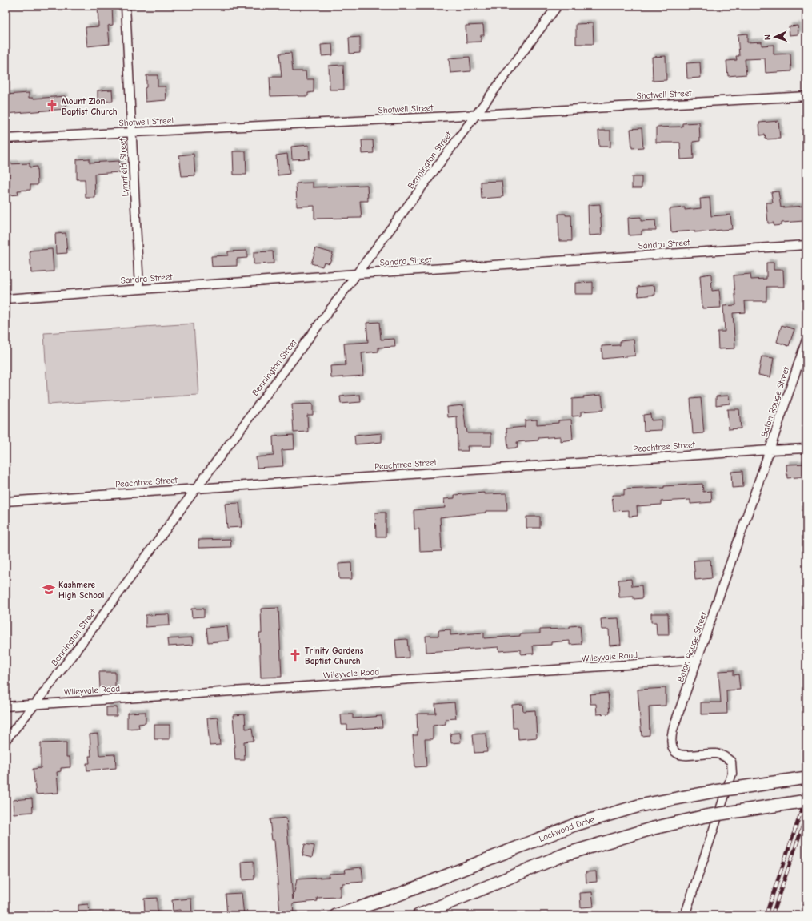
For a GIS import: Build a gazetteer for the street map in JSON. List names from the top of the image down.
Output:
{
  "streets": {
    "main road": ["Lockwood Drive"],
    "street": [
      "Shotwell Street",
      "Bennington Street",
      "Lynnfield Street",
      "Sandra Street",
      "Baton Rouge Street",
      "Peachtree Street",
      "Wileyvale Road"
    ]
  },
  "crossings": [
    ["Shotwell Street", "Bennington Street"],
    ["Shotwell Street", "Lynnfield Street"],
    ["Bennington Street", "Sandra Street"],
    ["Bennington Street", "Peachtree Street"],
    ["Bennington Street", "Wileyvale Road"],
    ["Lynnfield Street", "Sandra Street"],
    ["Baton Rouge Street", "Peachtree Street"],
    ["Baton Rouge Street", "Wileyvale Road"]
  ],
  "places": {
    "church": ["Mount Zion Baptist Church", "Trinity Gardens Baptist Church"],
    "school or university": ["Kashmere High School"]
  },
  "north": "left"
}
